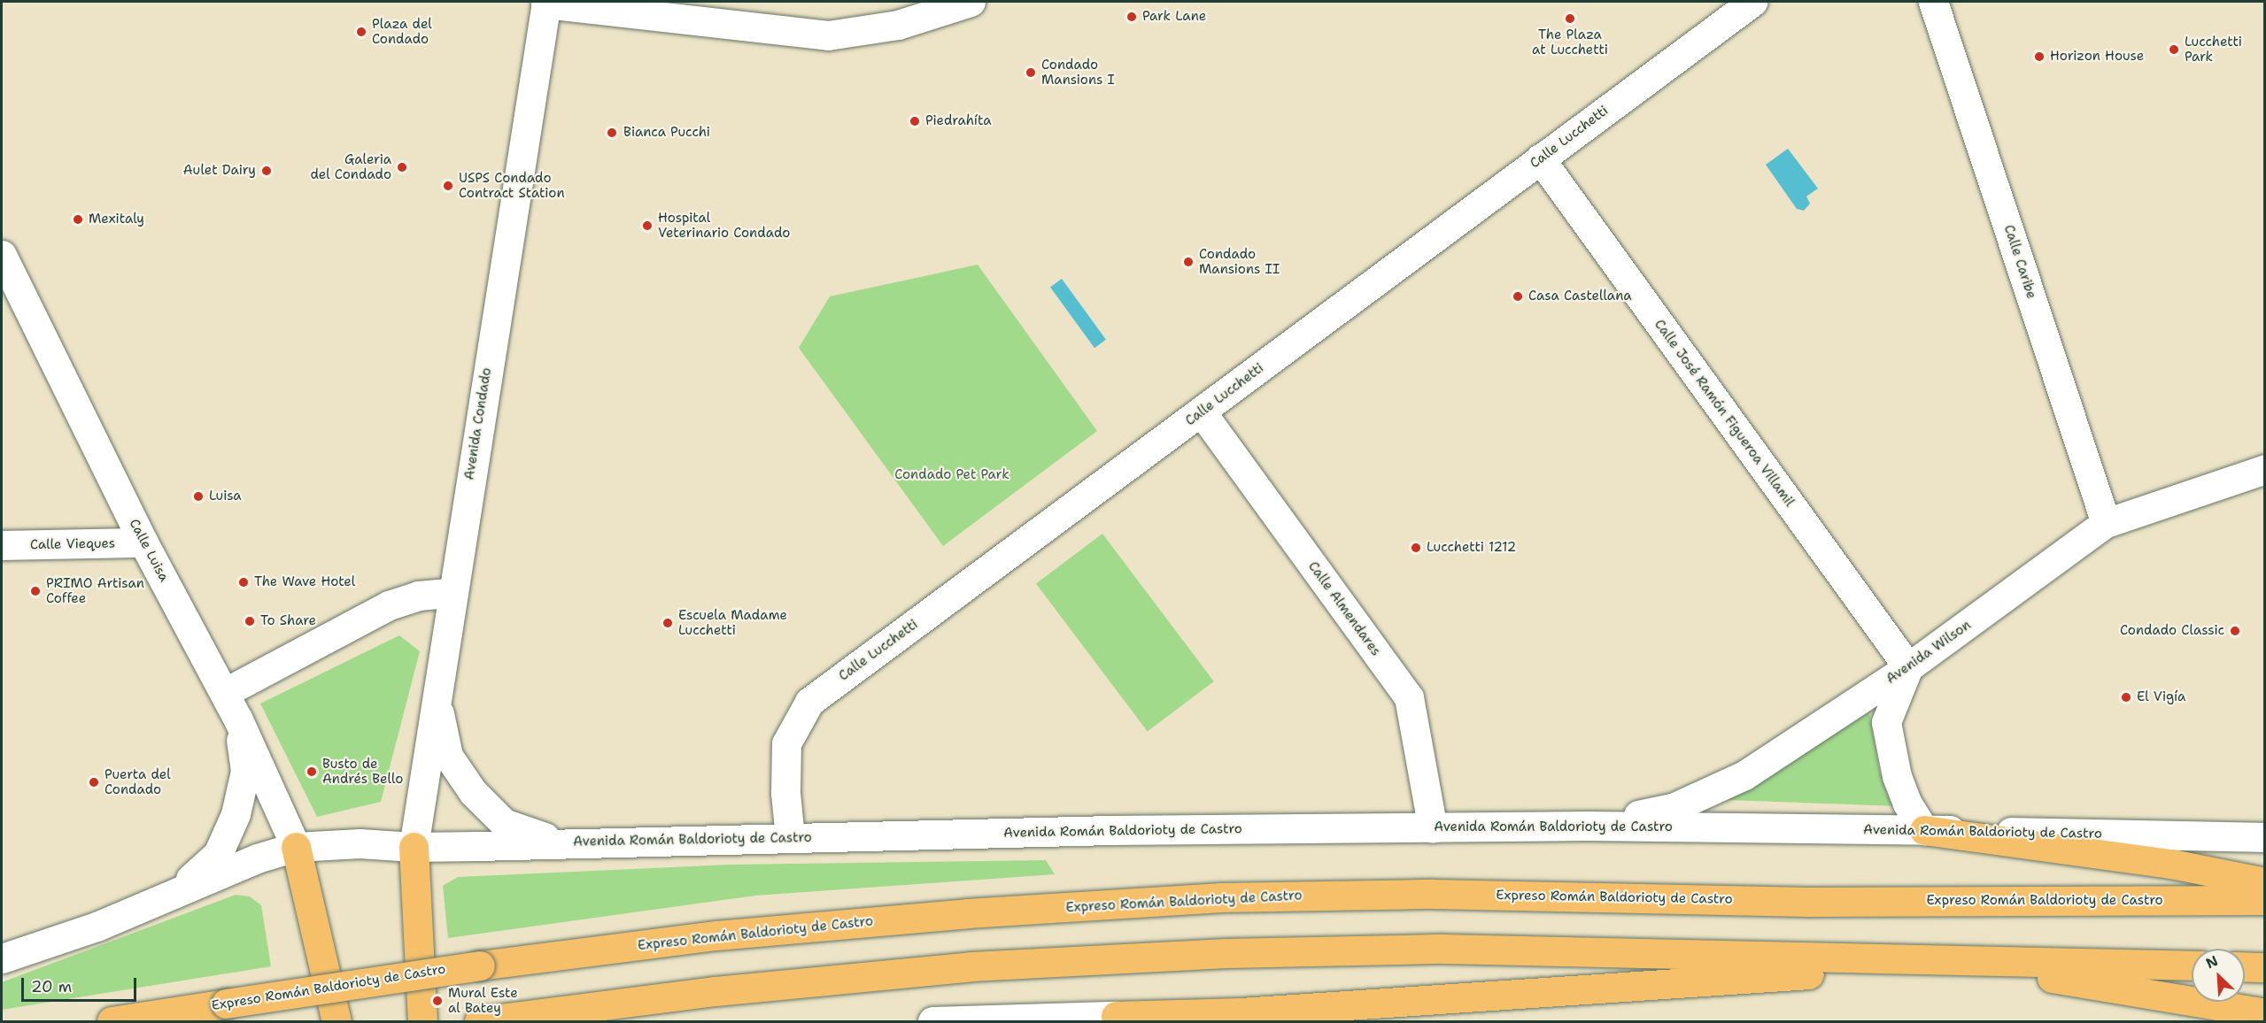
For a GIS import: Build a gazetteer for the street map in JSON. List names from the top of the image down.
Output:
{
  "streets": {
    "main road": ["Expreso Román Baldorioty de Castro"],
    "street": [
      "Calle Lucchetti",
      "Calle Caribe",
      "Calle José Ramón Figueroa Villamil",
      "Avenida Condado",
      "Calle Vieques",
      "Calle Luisa",
      "Calle Almendares",
      "Avenida Wilson",
      "Avenida Román Baldorioty de Castro"
    ]
  },
  "crossings": [
    ["Calle Lucchetti", "Calle José Ramón Figueroa Villamil"],
    ["Calle Lucchetti", "Calle Almendares"],
    ["Calle Lucchetti", "Avenida Román Baldorioty de Castro"],
    ["Calle Caribe", "Avenida Wilson"],
    ["Calle José Ramón Figueroa Villamil", "Avenida Wilson"],
    ["Avenida Condado", "Avenida Román Baldorioty de Castro"],
    ["Calle Vieques", "Calle Luisa"],
    ["Calle Luisa", "Avenida Román Baldorioty de Castro"],
    ["Calle Almendares", "Avenida Román Baldorioty de Castro"],
    ["Avenida Wilson", "Avenida Román Baldorioty de Castro"]
  ],
  "parks": ["Condado Pet Park"],
  "places": [
    "Park Lane",
    "The Plaza at Lucchetti",
    "Plaza del Condado",
    "Lucchetti Park",
    "Horizon House",
    "Condado Mansions I",
    "Piedrahíta",
    "Bianca Pucchi",
    "Galeria del Condado",
    "Aulet Dairy",
    "USPS Condado Contract Station",
    "Mexitaly",
    "Hospital Veterinario Condado",
    "Condado Mansions II",
    "Casa Castellana",
    "Luisa",
    "Lucchetti 1212",
    "The Wave Hotel",
    "PRIMO Artisan Coffee",
    "To Share",
    "Escuela Madame Lucchetti",
    "Condado Classic",
    "El Vigía",
    "Busto de Andrés Bello",
    "Puerta del Condado",
    "Mural Este al Batey"
  ],
  "scale_bar": "20 m",
  "north": "top left"
}
